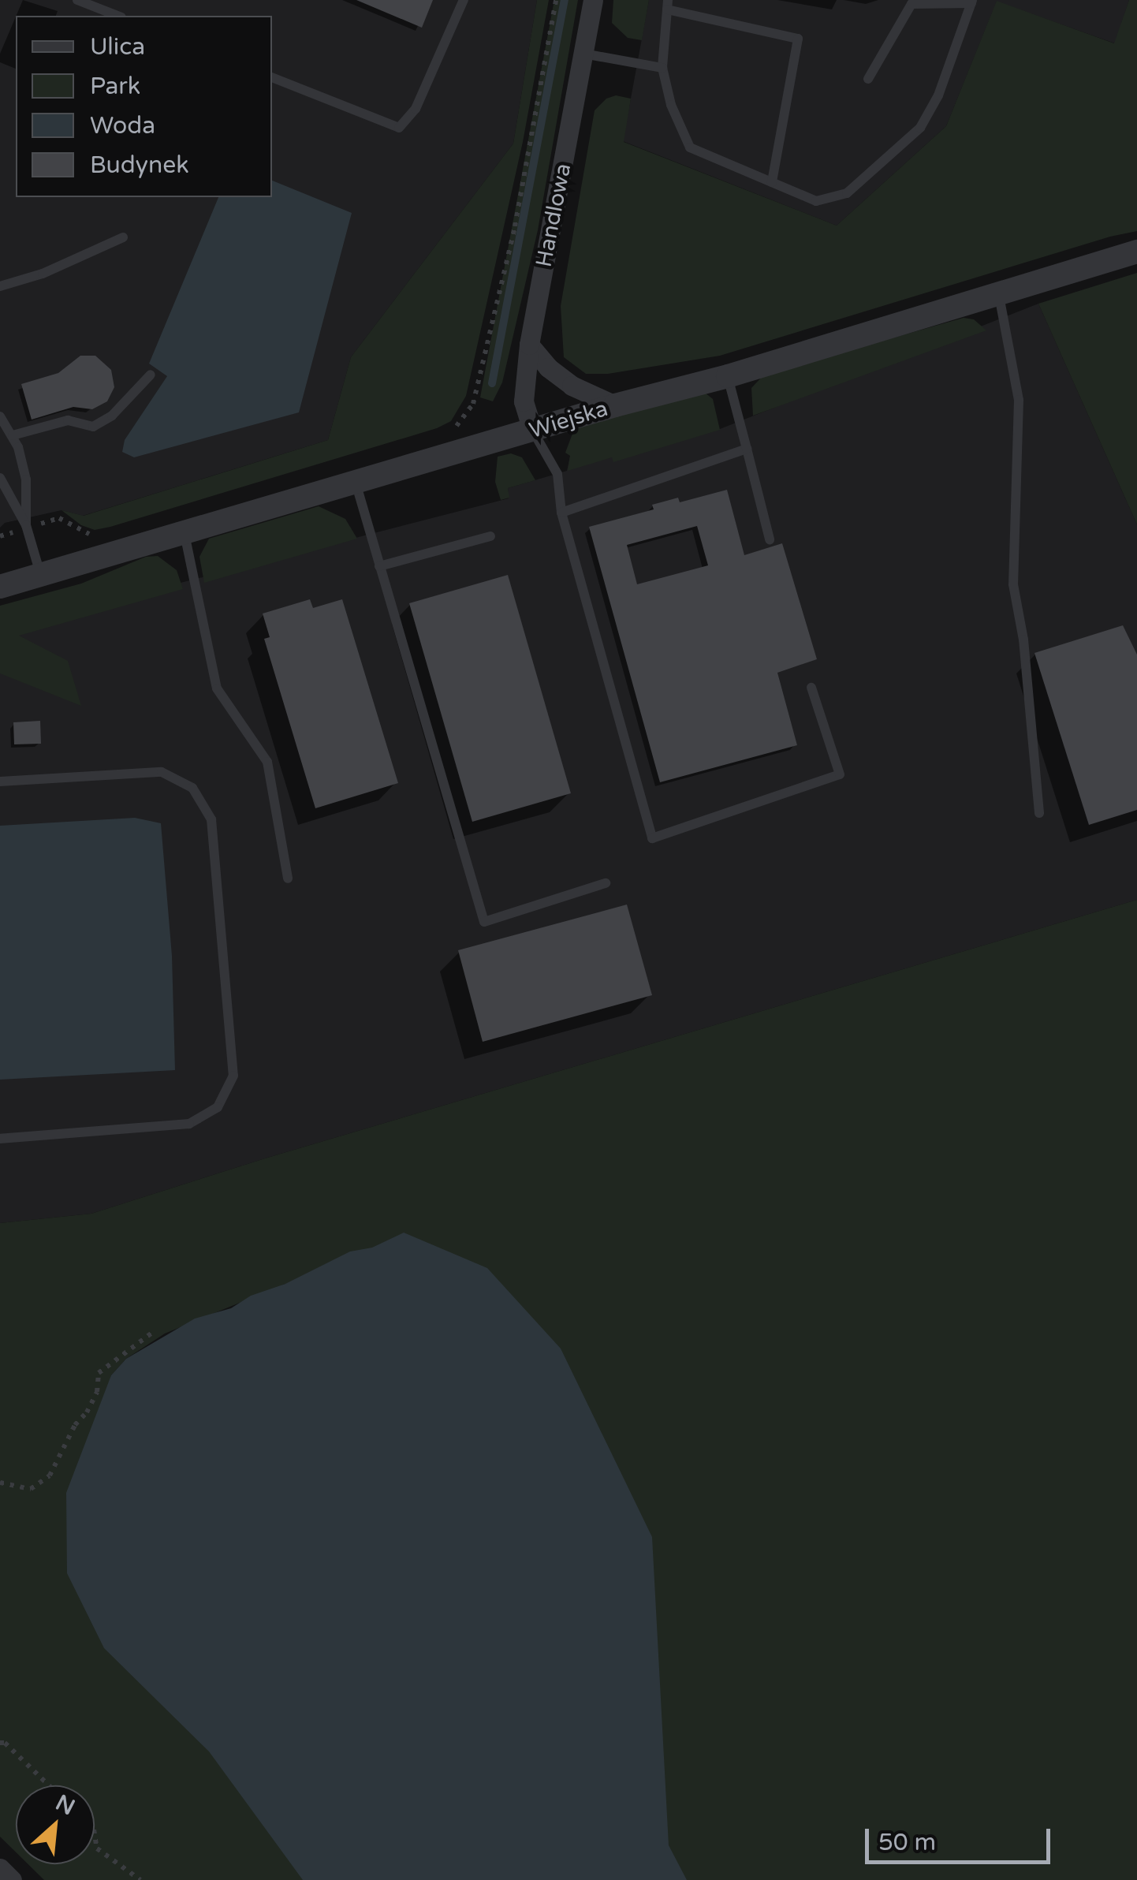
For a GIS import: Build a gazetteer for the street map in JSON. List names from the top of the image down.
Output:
{
  "streets": {
    "street": ["Handlowa", "Wiejska"]
  },
  "crossings": [
    ["Handlowa", "Wiejska"]
  ],
  "legend": [
    "Ulica",
    "Park",
    "Woda",
    "Budynek"
  ],
  "scale_bar": "50 m",
  "north": "top right"
}
